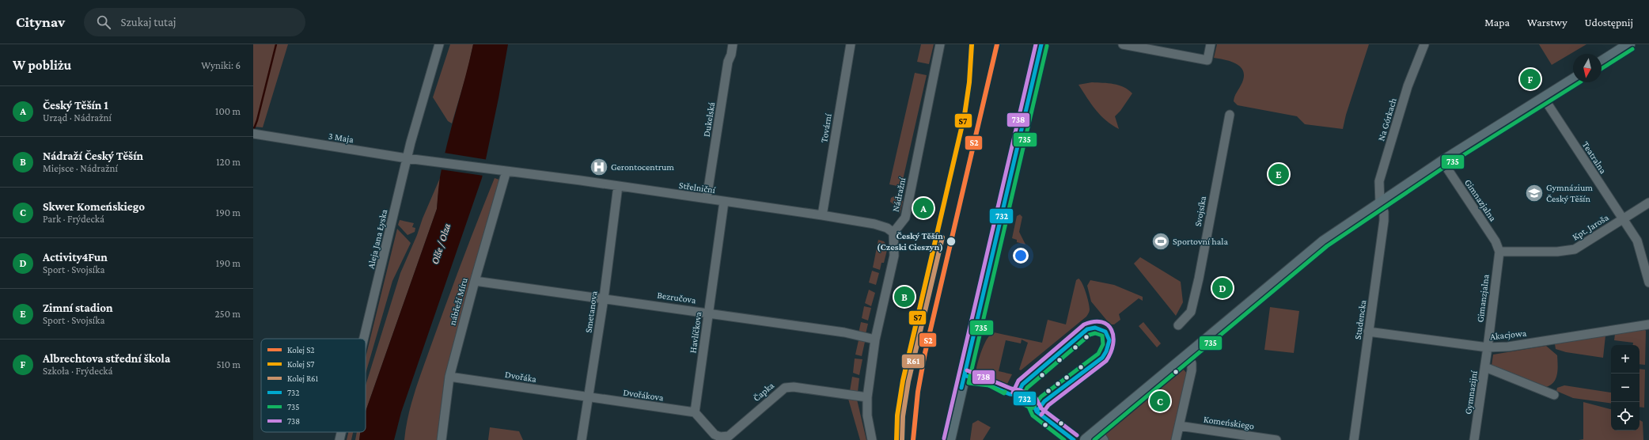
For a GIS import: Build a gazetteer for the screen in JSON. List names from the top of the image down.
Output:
{
  "streets": {
    "street": [
      "Dukelská",
      "Na Górkach",
      "Tovární",
      "3 Maja",
      "Teatralna",
      "Střelniční",
      "Nádražní",
      "Gimnazjalna",
      "Svojsíka",
      "Kpt. Jaroša",
      "Aleja Jana Łyska",
      "Bezručova",
      "Gimanzjalna",
      "nábřeží Míru",
      "Smetanova",
      "Studencka",
      "Havlíčkova",
      "Akacjowa",
      "Dvořáka",
      "Čapka",
      "Gymnazijní",
      "Dvořákova",
      "Komeńskiego"
    ]
  },
  "crossings": [
    ["Dukelská", "Střelniční"],
    ["Na Górkach", "Studencka"],
    ["Tovární", "Střelniční"],
    ["3 Maja", "Střelniční"],
    ["3 Maja", "Aleja Jana Łyska"],
    ["Teatralna", "Kpt. Jaroša"],
    ["Střelniční", "Nádražní"],
    ["Střelniční", "nábřeží Míru"],
    ["Střelniční", "Smetanova"],
    ["Střelniční", "Havlíčkova"],
    ["Gimnazjalna", "Kpt. Jaroša"],
    ["Gimnazjalna", "Gimanzjalna"],
    ["Kpt. Jaroša", "Gimanzjalna"],
    ["Bezručova", "nábřeží Míru"],
    ["Bezručova", "Smetanova"],
    ["Bezručova", "Havlíčkova"],
    ["Gimanzjalna", "Akacjowa"],
    ["Gimanzjalna", "Gymnazijní"],
    ["nábřeží Míru", "Dvořáka"],
    ["Smetanova", "Dvořáka"],
    ["Smetanova", "Dvořákova"],
    ["Studencka", "Akacjowa"],
    ["Havlíčkova", "Dvořákova"],
    ["Akacjowa", "Gymnazijní"],
    ["Dvořáka", "Dvořákova"]
  ],
  "water": ["Olše / Olza"],
  "places": {
    "hospital": ["Gerontocentrum"],
    "school or university": ["Gymnázium Český Těšín"],
    "other": ["Český Těšín (Czeski Cieszyn)"],
    "sports": ["Sportovní hala"]
  },
  "lines": [
    "rail line S2",
    "rail line S7",
    "transit line 732",
    "transit line 738",
    "transit line 735",
    "rail line R61"
  ],
  "legend": [
    "Kolej S2",
    "Kolej S7",
    "Kolej R61",
    "732",
    "735",
    "738"
  ],
  "north": "bottom",
  "page": {
    "header": "Citynav",
    "search": "Szukaj tutaj",
    "nav": ["Mapa", "Warstwy", "Udostępnij"],
    "heading": ["W pobliżu", "Wyniki: 6"],
    "pins": [
      "F",
      "E",
      "A",
      "D",
      "B",
      "C"
    ],
    "list": [
      {
        "mark": "A",
        "name": "Český Těšín 1",
        "note": "Urząd · Nádražní",
        "value": "100 m"
      },
      {
        "mark": "B",
        "name": "Nádraží Český Těšín",
        "note": "Miejsce · Nádražní",
        "value": "120 m"
      },
      {
        "mark": "C",
        "name": "Skwer Komeńskiego",
        "note": "Park · Frýdecká",
        "value": "190 m"
      },
      {
        "mark": "D",
        "name": "Activity4Fun",
        "note": "Sport · Svojsíka",
        "value": "190 m"
      },
      {
        "mark": "E",
        "name": "Zimní stadion",
        "note": "Sport · Svojsíka",
        "value": "250 m"
      },
      {
        "mark": "F",
        "name": "Albrechtova střední škola",
        "note": "Szkoła · Frýdecká",
        "value": "510 m"
      }
    ],
    "map_buttons": ["+", "−"]
  }
}
